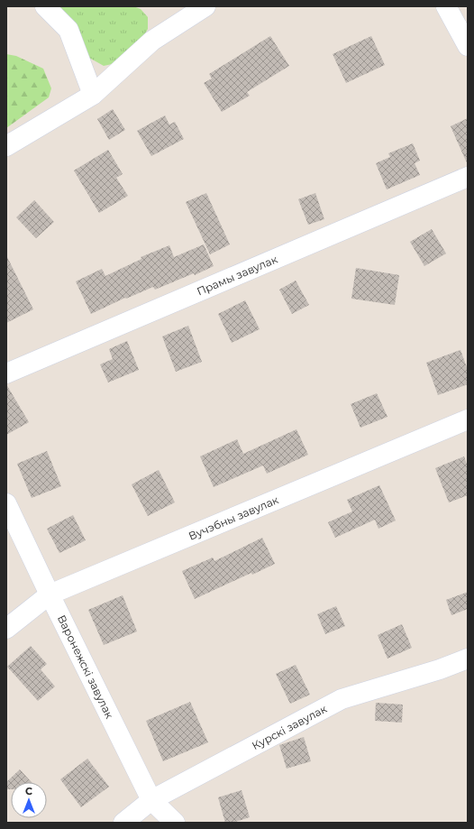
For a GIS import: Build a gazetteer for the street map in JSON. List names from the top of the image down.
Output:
{
  "streets": {
    "street": [
      "Прамы завулак",
      "Вучэбны завулак",
      "Варонежскі завулак",
      "Курскі завулак"
    ]
  },
  "crossings": [
    ["Вучэбны завулак", "Варонежскі завулак"],
    ["Варонежскі завулак", "Курскі завулак"]
  ],
  "north": "top"
}
